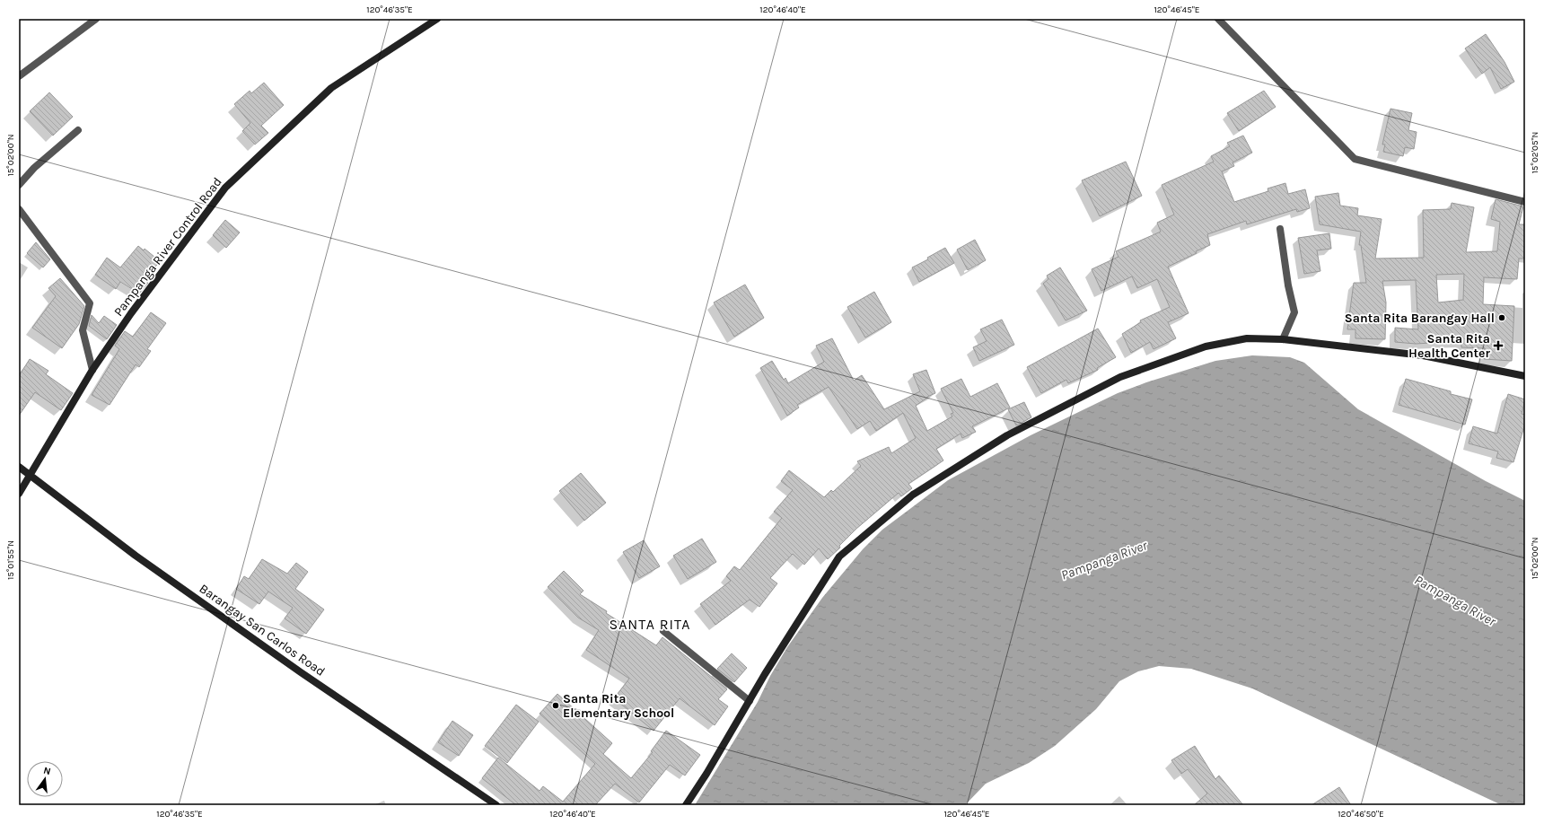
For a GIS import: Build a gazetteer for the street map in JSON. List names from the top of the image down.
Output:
{
  "streets": {
    "street": ["Pampanga River Control Road", "Barangay San Carlos Road"]
  },
  "crossings": [
    ["Pampanga River Control Road", "Barangay San Carlos Road"]
  ],
  "districts": ["SANTA RITA"],
  "water": ["Pampanga River"],
  "places": {
    "other": ["Santa Rita Barangay Hall", "Santa Rita Elementary School"],
    "health": ["Santa Rita Health Center"]
  },
  "north": "top",
  "coordinates": [
    "120°46'35\"E",
    "120°46'40\"E",
    "120°46'45\"E",
    "15°02'05\"N",
    "15°02'00\"N",
    "15°01'55\"N",
    "120°46'50\"E"
  ]
}
